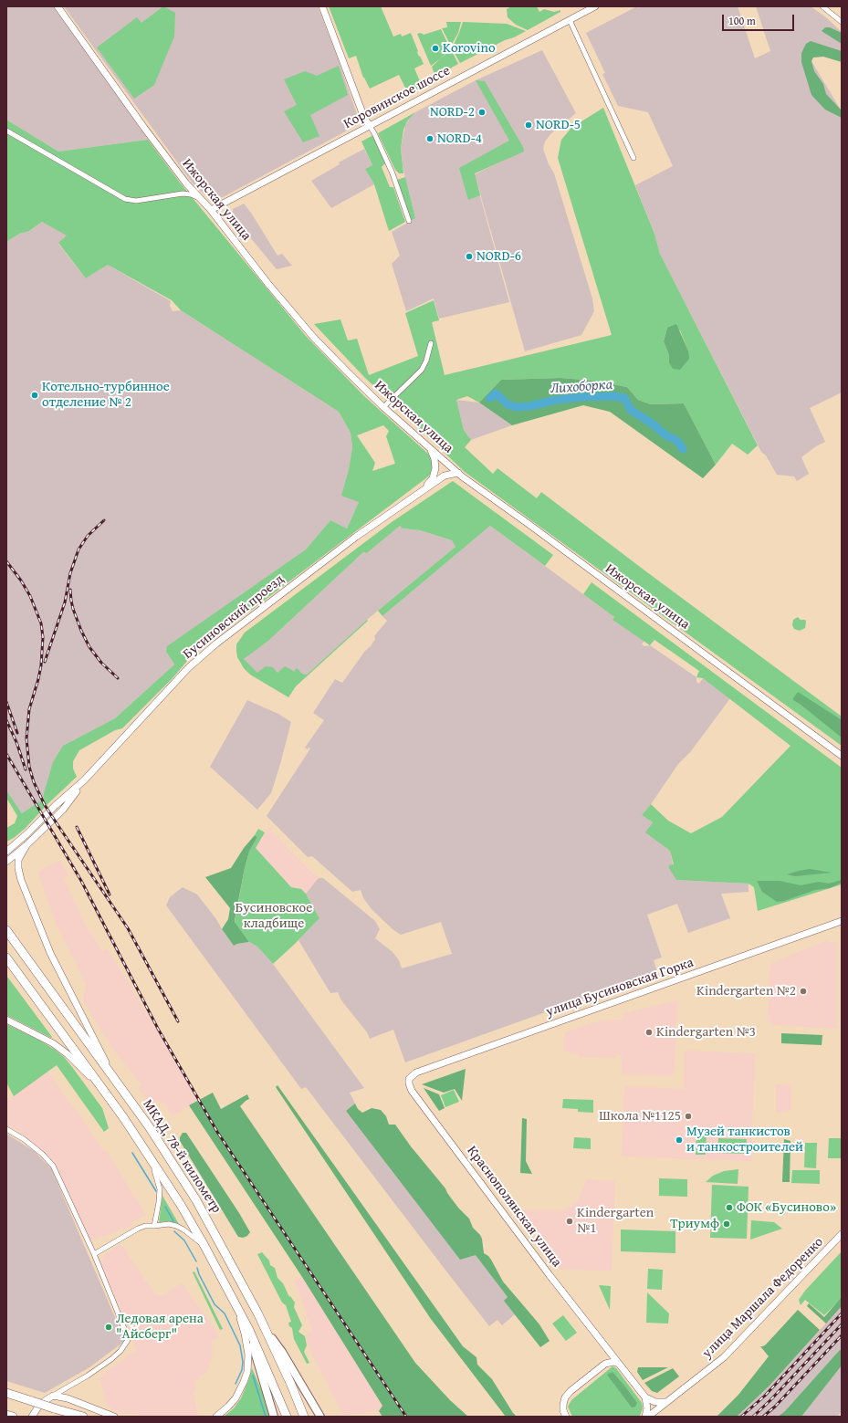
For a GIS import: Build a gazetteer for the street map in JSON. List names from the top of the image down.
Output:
{
  "streets": {
    "highway": ["МКАД, 78-й километр"],
    "street": [
      "Коровинское шоссе",
      "Ижорская улица",
      "Бусиновский проезд",
      "улица Бусиновская Горка",
      "Краснополянская улица",
      "улица Маршала Федоренко"
    ]
  },
  "crossings": [
    ["Коровинское шоссе", "Ижорская улица"],
    ["улица Бусиновская Горка", "Краснополянская улица"]
  ],
  "water": ["Лихоборка"],
  "parks": ["Бусиновское кладбище"],
  "places": [
    "Korovino",
    "NORD-2",
    "NORD-5",
    "NORD-4",
    "NORD-6",
    "Котельно-турбинное отделение № 2",
    "Kindergarten №2",
    "Kindergarten №3",
    "Школа №1125",
    "Музей танкистов и танкостроителей",
    "ФОК «Бусиново»",
    "Kindergarten №1",
    "Триумф",
    "Ледовая арена \"Айсберг\""
  ],
  "scale_bar": "100 m"
}
